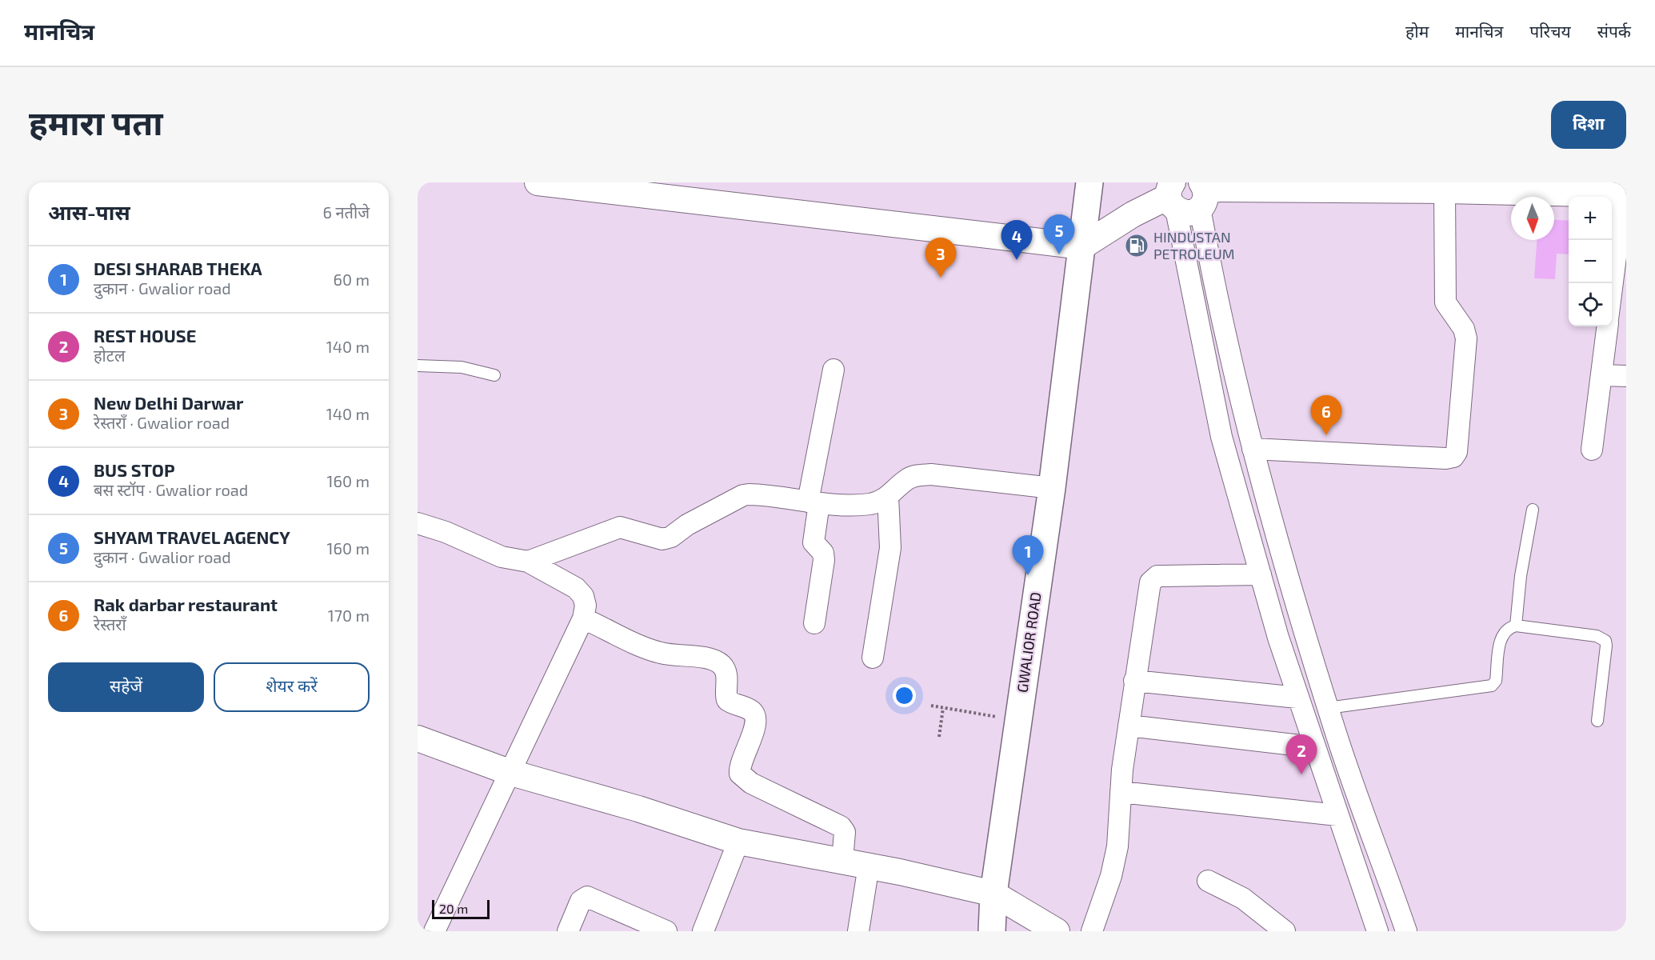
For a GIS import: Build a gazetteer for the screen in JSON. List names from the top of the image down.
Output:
{
  "streets": {
    "main road": ["GWALIOR ROAD"]
  },
  "places": {
    "fuel station": ["HINDUSTAN PETROLEUM"]
  },
  "scale_bar": "20 m",
  "north": "bottom",
  "page": {
    "header": "मानचित्र",
    "nav": [
      "होम",
      "मानचित्र",
      "परिचय",
      "संपर्क"
    ],
    "buttons": [
      "दिशा",
      ["सहेजें", "शेयर करें"]
    ],
    "title": "हमारा पता",
    "heading": ["आस-पास", "6 नतीजे"],
    "map_buttons": ["+", "−"],
    "pins": [
      "5",
      "4",
      "3",
      "6",
      "1",
      "2"
    ],
    "list": [
      {
        "mark": "1",
        "name": "DESI SHARAB THEKA",
        "note": "दुकान · Gwalior road",
        "value": "60 m"
      },
      {
        "mark": "2",
        "name": "REST HOUSE",
        "note": "होटल",
        "value": "140 m"
      },
      {
        "mark": "3",
        "name": "New Delhi Darwar",
        "note": "रेस्तराँ · Gwalior road",
        "value": "140 m"
      },
      {
        "mark": "4",
        "name": "BUS STOP",
        "note": "बस स्टॉप · Gwalior road",
        "value": "160 m"
      },
      {
        "mark": "5",
        "name": "SHYAM TRAVEL AGENCY",
        "note": "दुकान · Gwalior road",
        "value": "160 m"
      },
      {
        "mark": "6",
        "name": "Rak darbar restaurant",
        "note": "रेस्तराँ",
        "value": "170 m"
      }
    ],
    "scale": "20 m"
  }
}
